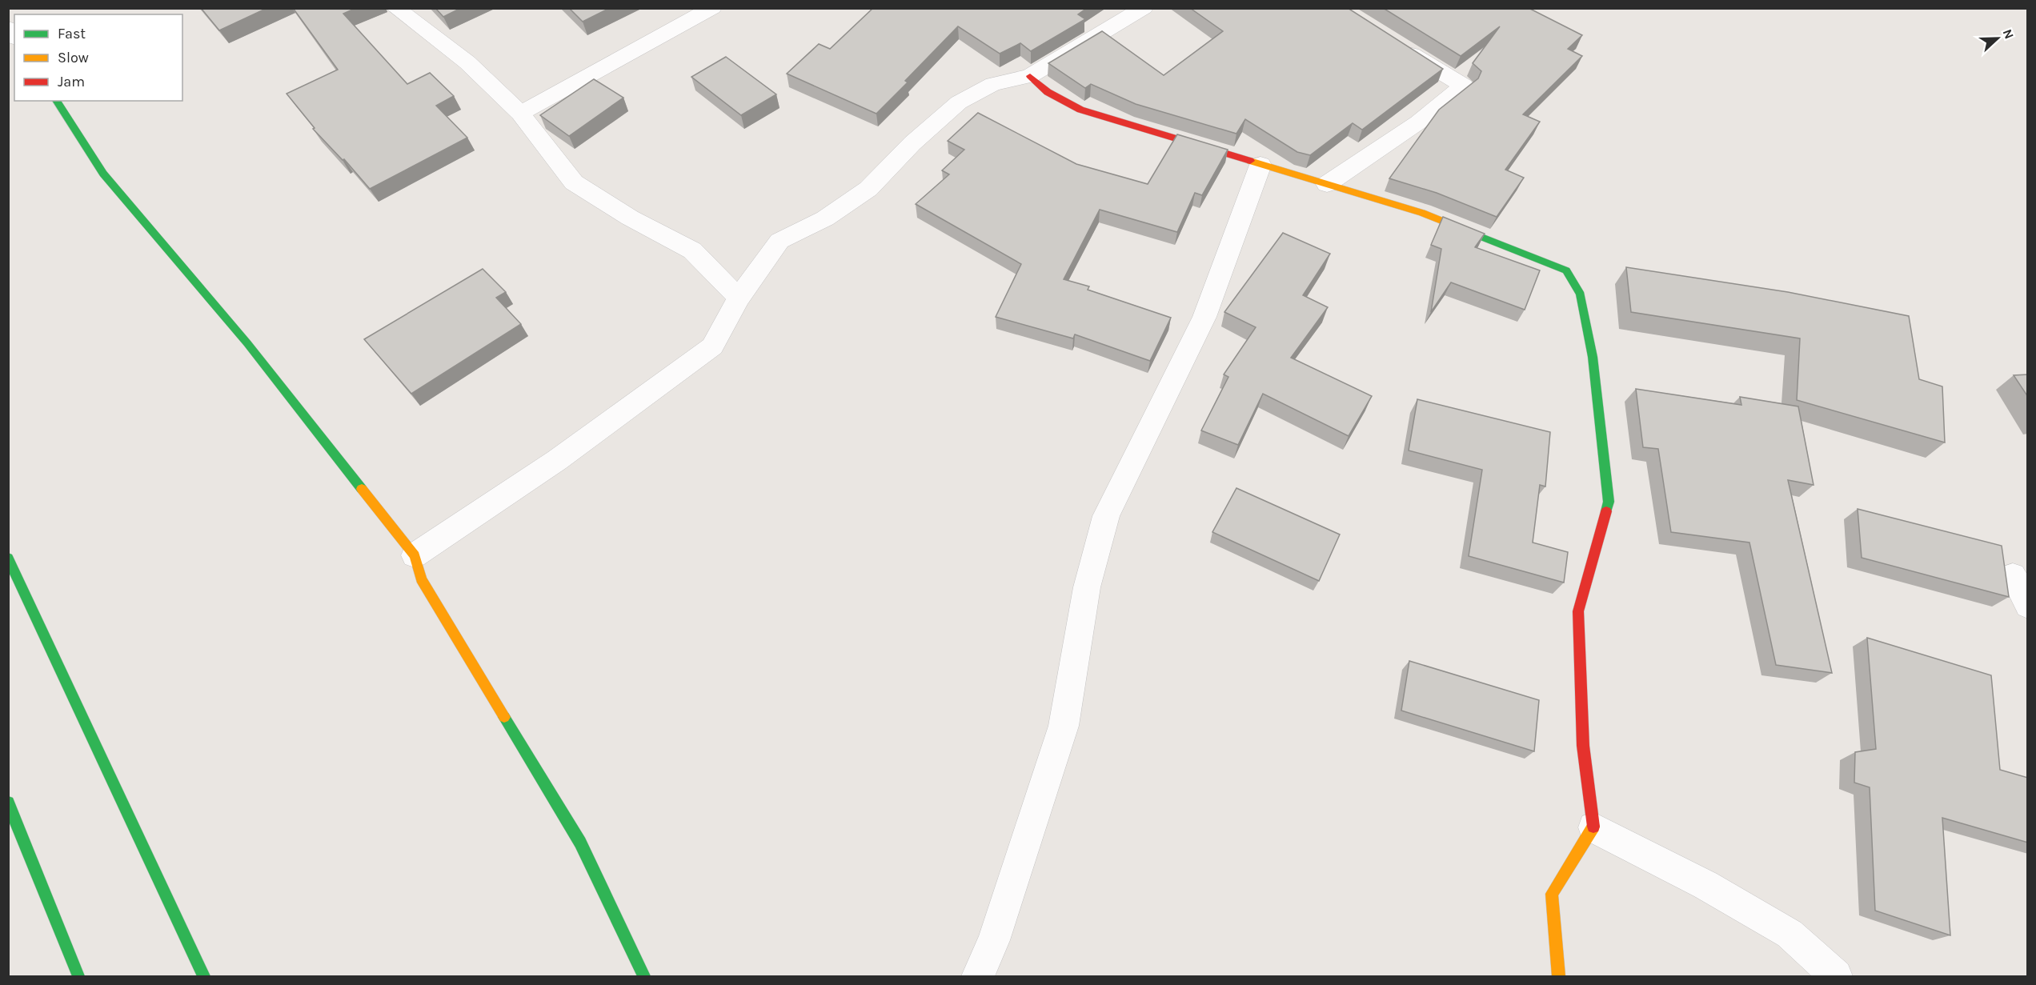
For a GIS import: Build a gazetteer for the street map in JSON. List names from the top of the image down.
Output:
{
  "legend": ["Fast", "Slow", "Jam"],
  "north": "right"
}
